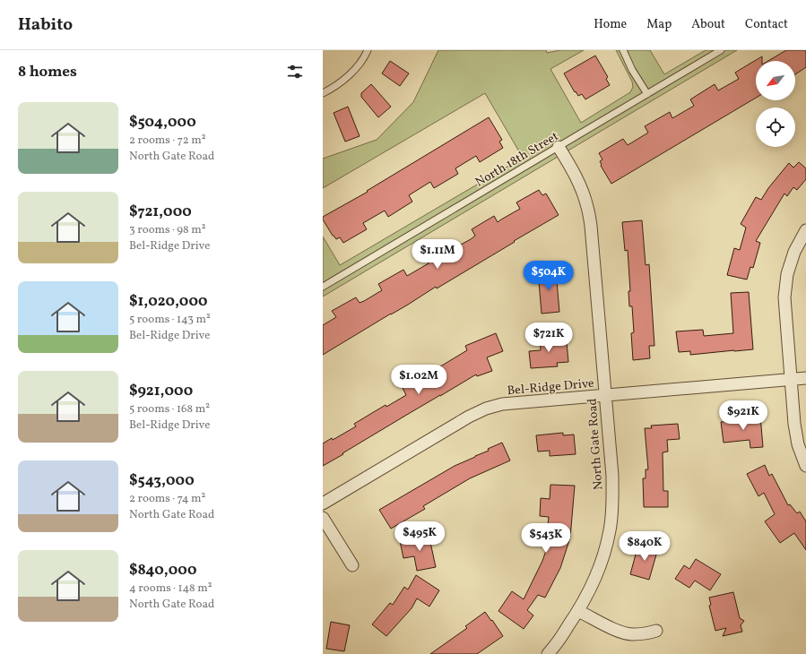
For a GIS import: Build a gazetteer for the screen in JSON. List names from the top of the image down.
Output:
{
  "streets": {
    "street": ["Bel-Ridge Drive", "North Gate Road"],
    "lane": ["North 18th Street"]
  },
  "crossings": [
    ["North 18th Street", "North Gate Road"],
    ["Bel-Ridge Drive", "North Gate Road"]
  ],
  "north": "bottom left",
  "page": {
    "header": "Habito",
    "nav": [
      "Home",
      "Map",
      "About",
      "Contact"
    ],
    "heading": "8 homes",
    "list": [
      {
        "name": "$504,000",
        "note": "2 rooms · 72 m² · North Gate Road"
      },
      {
        "name": "$721,000",
        "note": "3 rooms · 98 m² · Bel-Ridge Drive"
      },
      {
        "name": "$1,020,000",
        "note": "5 rooms · 143 m² · Bel-Ridge Drive"
      },
      {
        "name": "$921,000",
        "note": "5 rooms · 168 m² · Bel-Ridge Drive"
      },
      {
        "name": "$543,000",
        "note": "2 rooms · 74 m² · North Gate Road"
      },
      {
        "name": "$840,000",
        "note": "4 rooms · 148 m² · North Gate Road"
      }
    ],
    "price": [
      "$1.11M",
      "$504K",
      "$721K",
      "$1.02M",
      "$921K",
      "$495K",
      "$543K",
      "$840K"
    ]
  }
}
